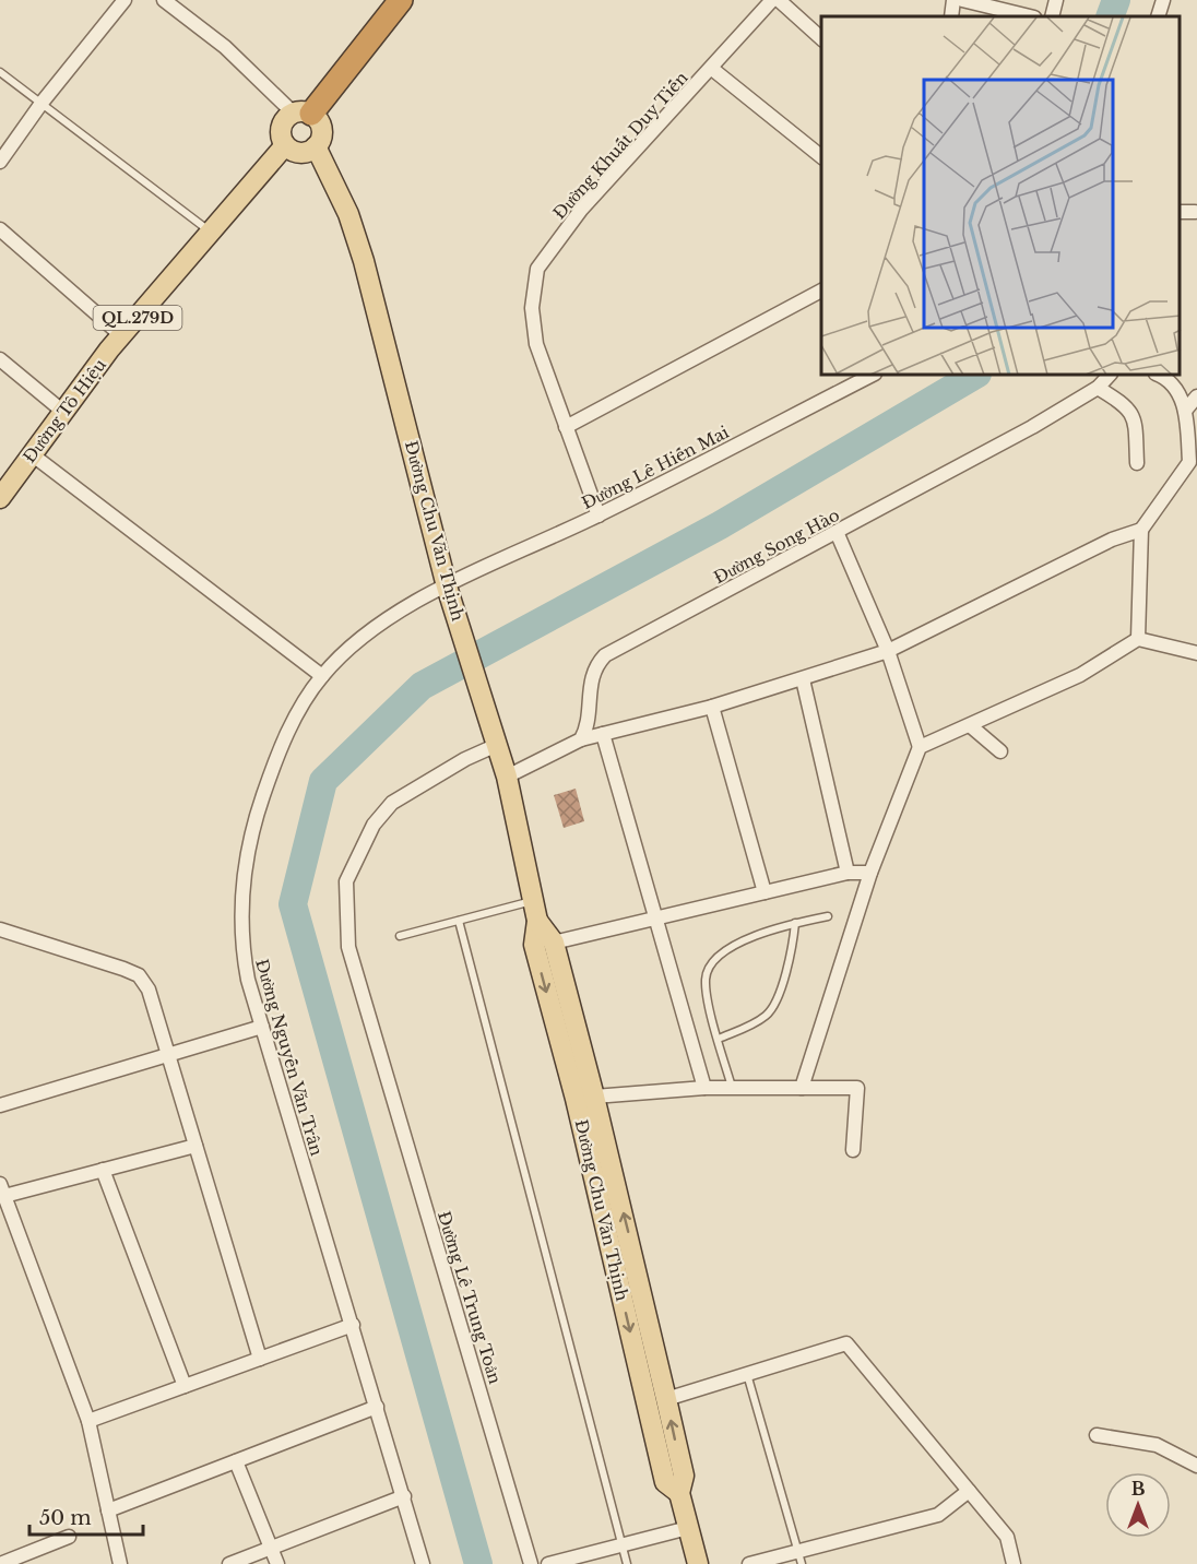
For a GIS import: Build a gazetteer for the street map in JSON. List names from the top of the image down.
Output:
{
  "streets": {
    "main road": ["QL.279D", "Đường Tô Hiệu", "Đường Chu Văn Thịnh"],
    "street": [
      "Đường Khuất Duy Tiến",
      "Đường Lê Hiến Mai",
      "Đường Song Hào",
      "Đường Nguyễn Văn Trân",
      "Đường Lê Trung Toản"
    ]
  },
  "crossings": [
    ["Đường Khuất Duy Tiến", "Đường Lê Hiến Mai"],
    ["Đường Tô Hiệu", "Đường Chu Văn Thịnh"],
    ["Đường Lê Hiến Mai", "Đường Chu Văn Thịnh"],
    ["Đường Lê Hiến Mai", "Đường Nguyễn Văn Trân"],
    ["Đường Chu Văn Thịnh", "Đường Nguyễn Văn Trân"],
    ["Đường Chu Văn Thịnh", "Đường Lê Trung Toản"]
  ],
  "scale_bar": "50 m",
  "north": "top"
}
